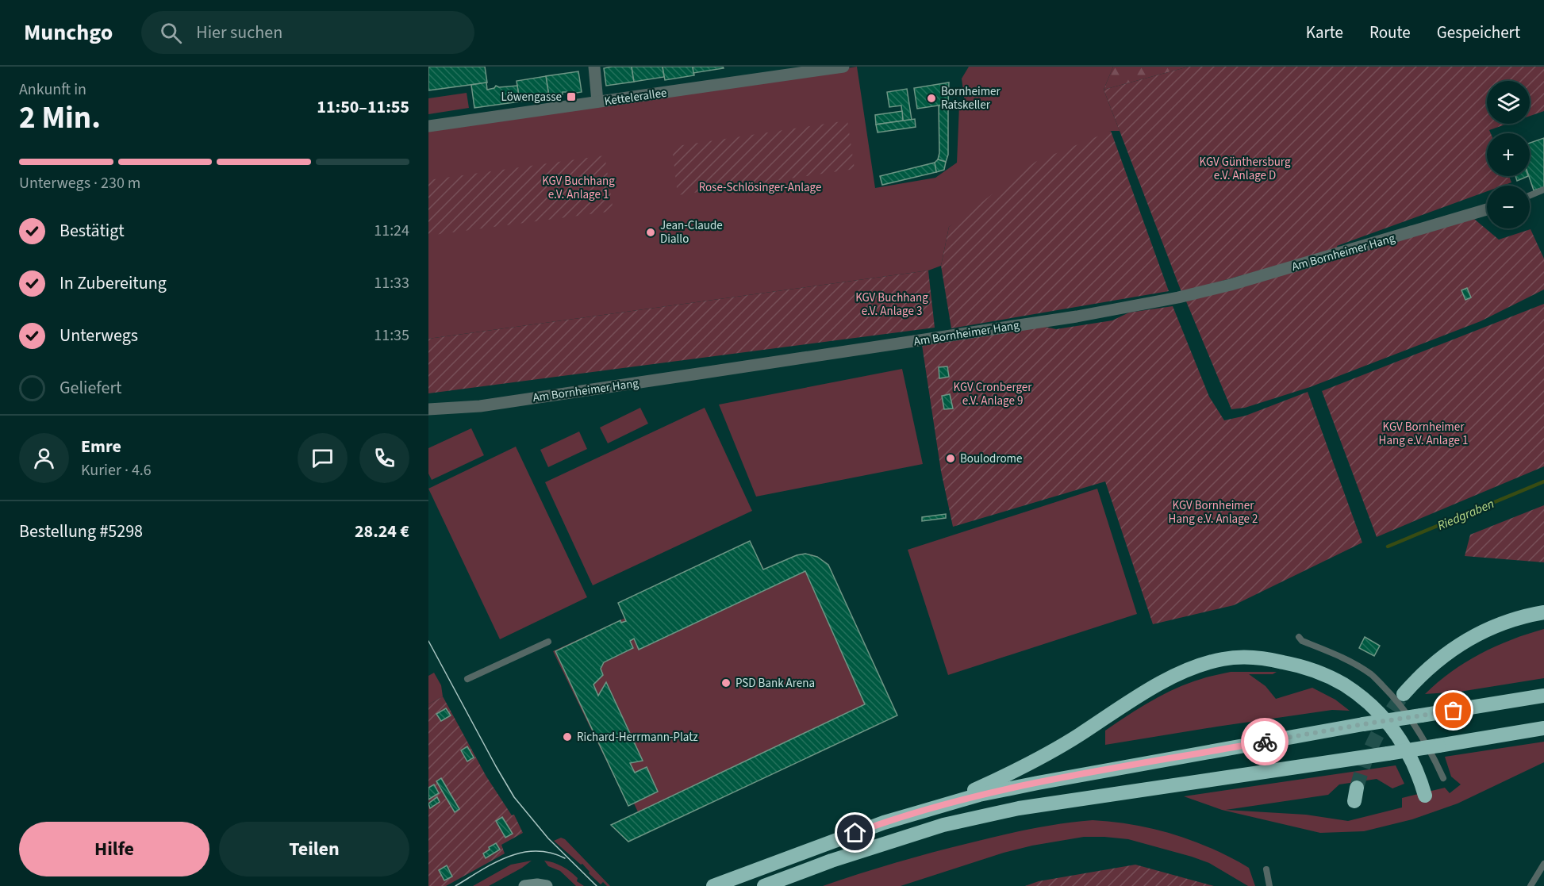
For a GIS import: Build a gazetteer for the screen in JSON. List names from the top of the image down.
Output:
{
  "streets": {
    "street": ["Kettelerallee", "Am Bornheimer Hang"]
  },
  "water": ["Riedgraben"],
  "parks": [
    "KGV Günthersburg e.V. Anlage D",
    "KGV Buchhang e.V. Anlage 1",
    "Rose-Schlösinger-Anlage",
    "KGV Buchhang e.V. Anlage 3",
    "KGV Cronberger e.V. Anlage 9",
    "KGV Bornheimer Hang e.V. Anlage 1",
    "KGV Bornheimer Hang e.V. Anlage 2"
  ],
  "places": {
    "transit": ["Löwengasse"],
    "other": [
      "Bornheimer Ratskeller",
      "Jean-Claude Diallo",
      "Boulodrome",
      "PSD Bank Arena",
      "Richard-Herrmann-Platz"
    ]
  },
  "page": {
    "header": "Munchgo",
    "search": "Hier suchen",
    "nav": ["Karte", "Route", "Gespeichert"],
    "heading": ["2 Min.", "Ankunft in", "11:50–11:55"],
    "panel": [
      "Emre",
      "Kurier · 4.6",
      "Bestellung #5298",
      "28.24 €"
    ],
    "map_buttons": ["+", "−"],
    "bar": "Unterwegs · 230 m",
    "list": [
      ["Bestätigt", "11:24"],
      ["In Zubereitung", "11:33"],
      ["Unterwegs", "11:35"],
      "Geliefert"
    ],
    "buttons": ["Hilfe", "Teilen"]
  }
}
